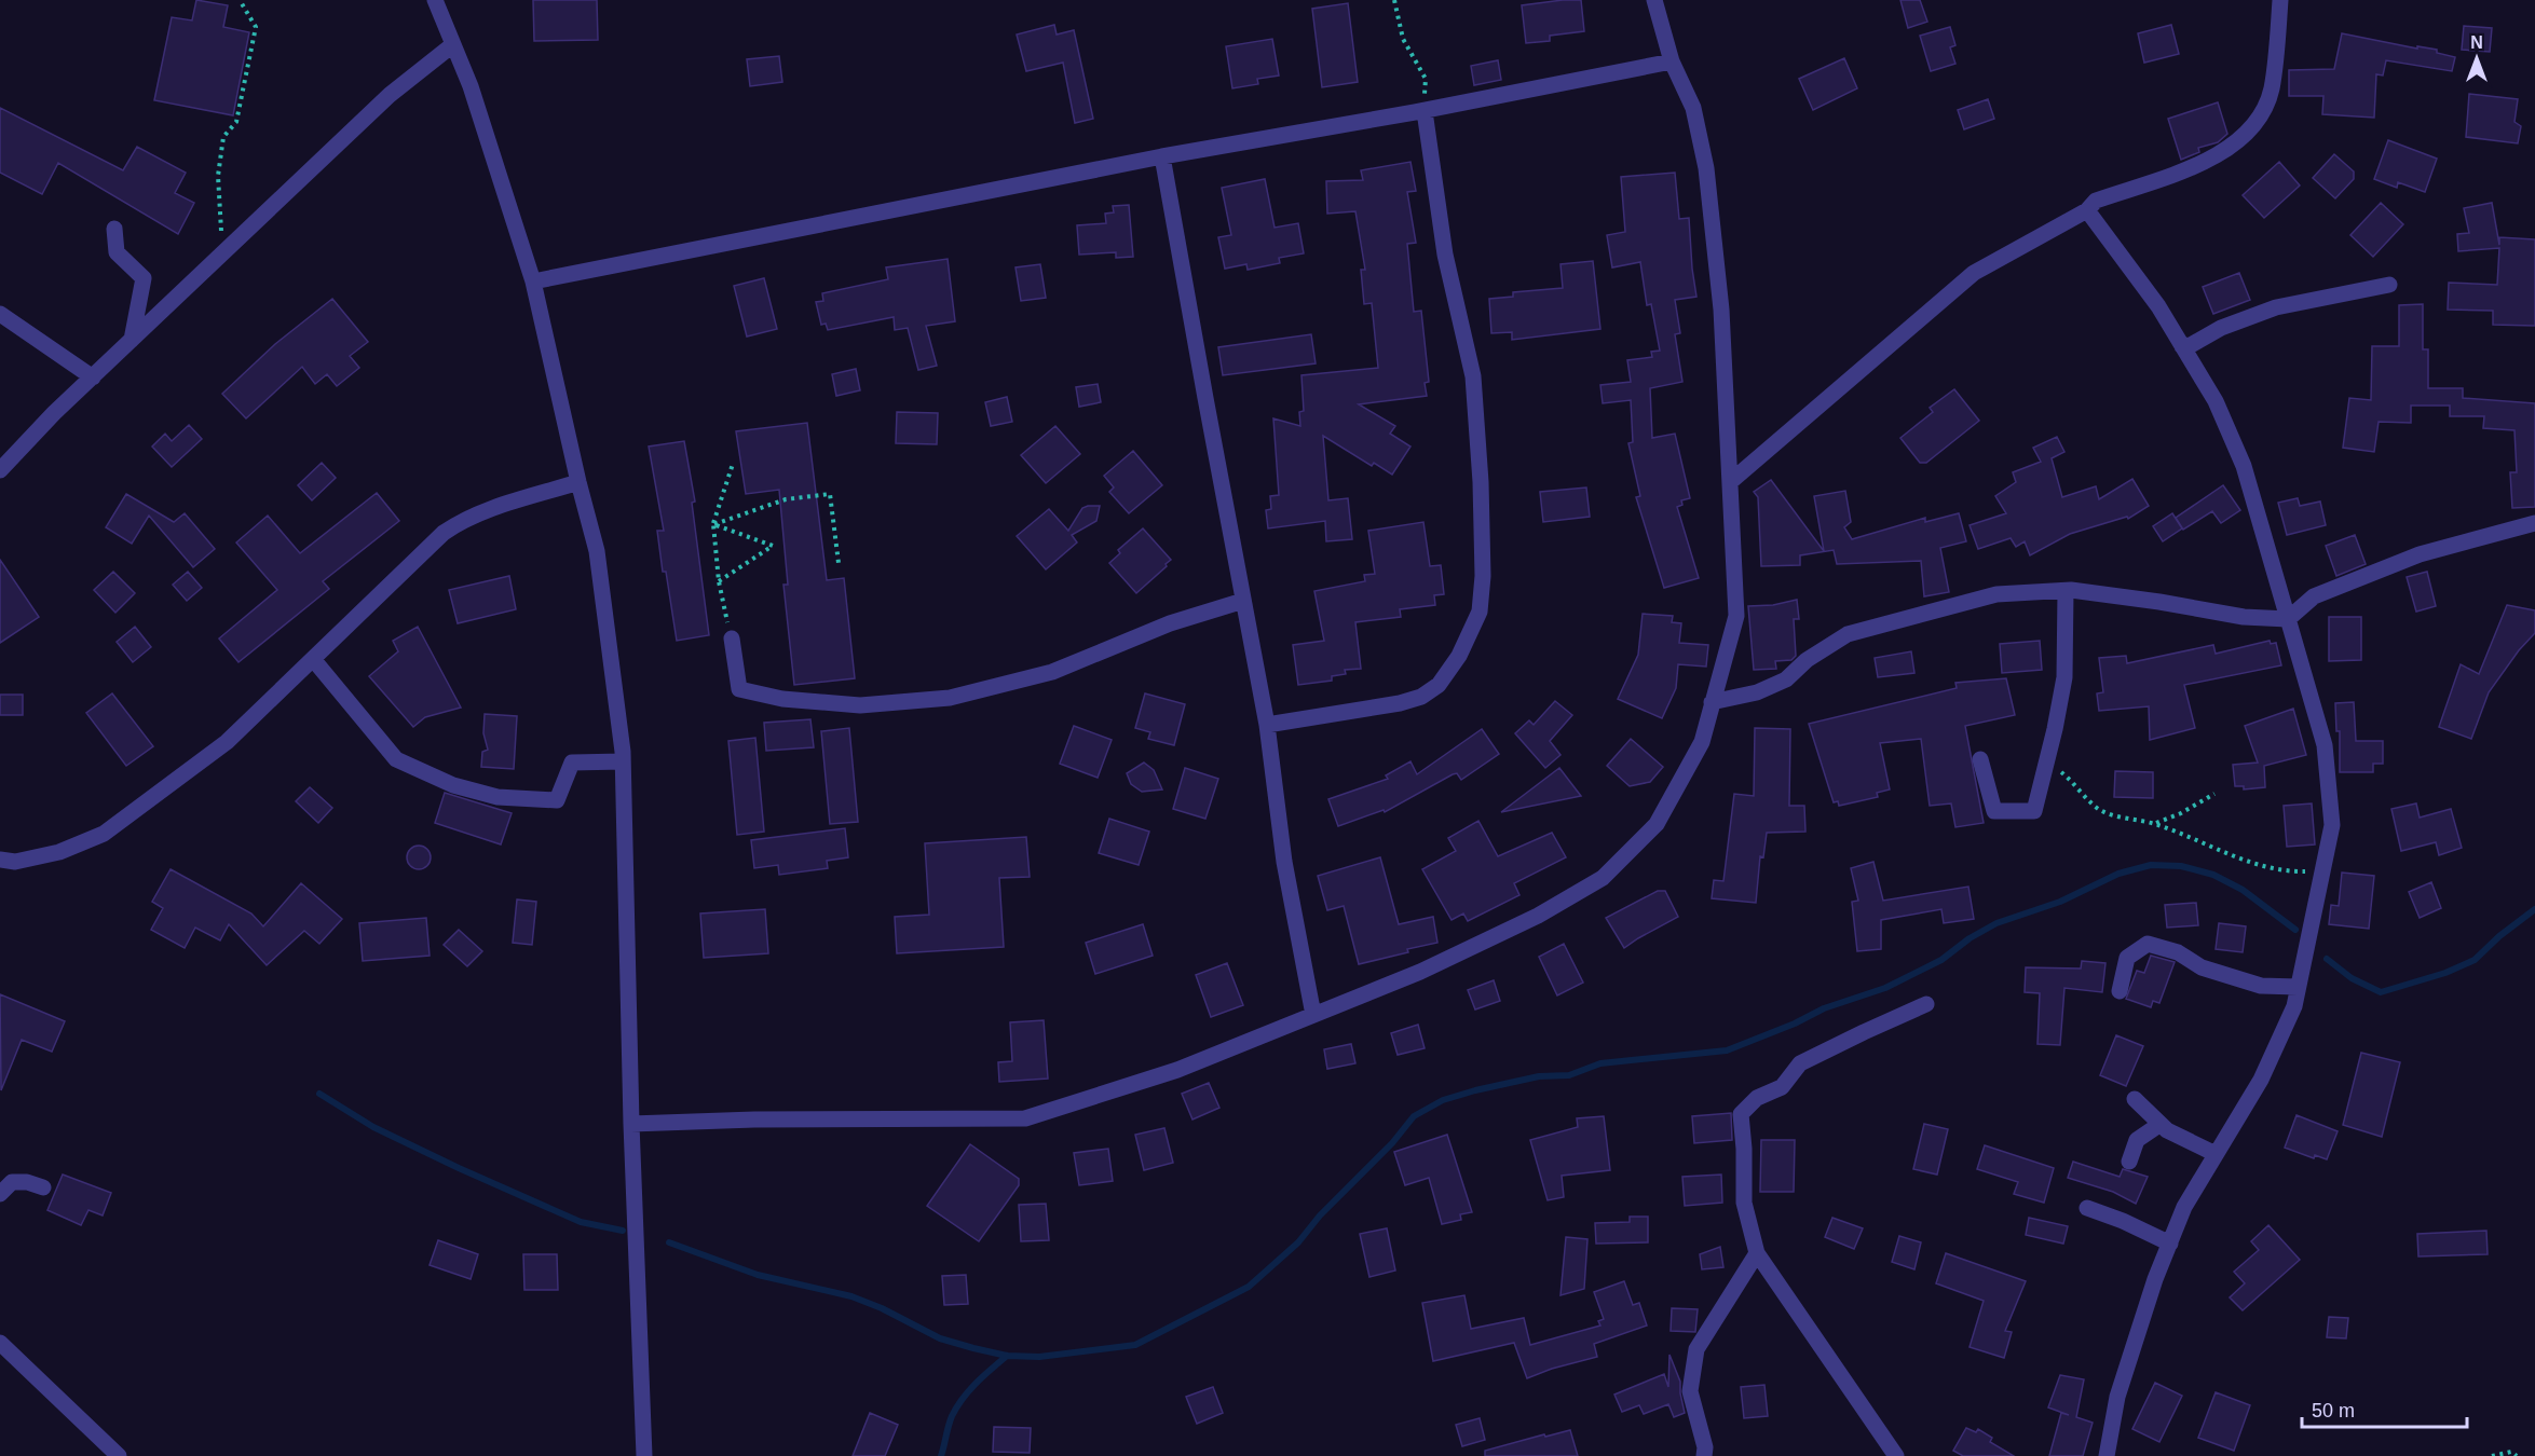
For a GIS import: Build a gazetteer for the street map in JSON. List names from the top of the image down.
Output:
{
  "scale_bar": "50 m",
  "north": "top"
}
